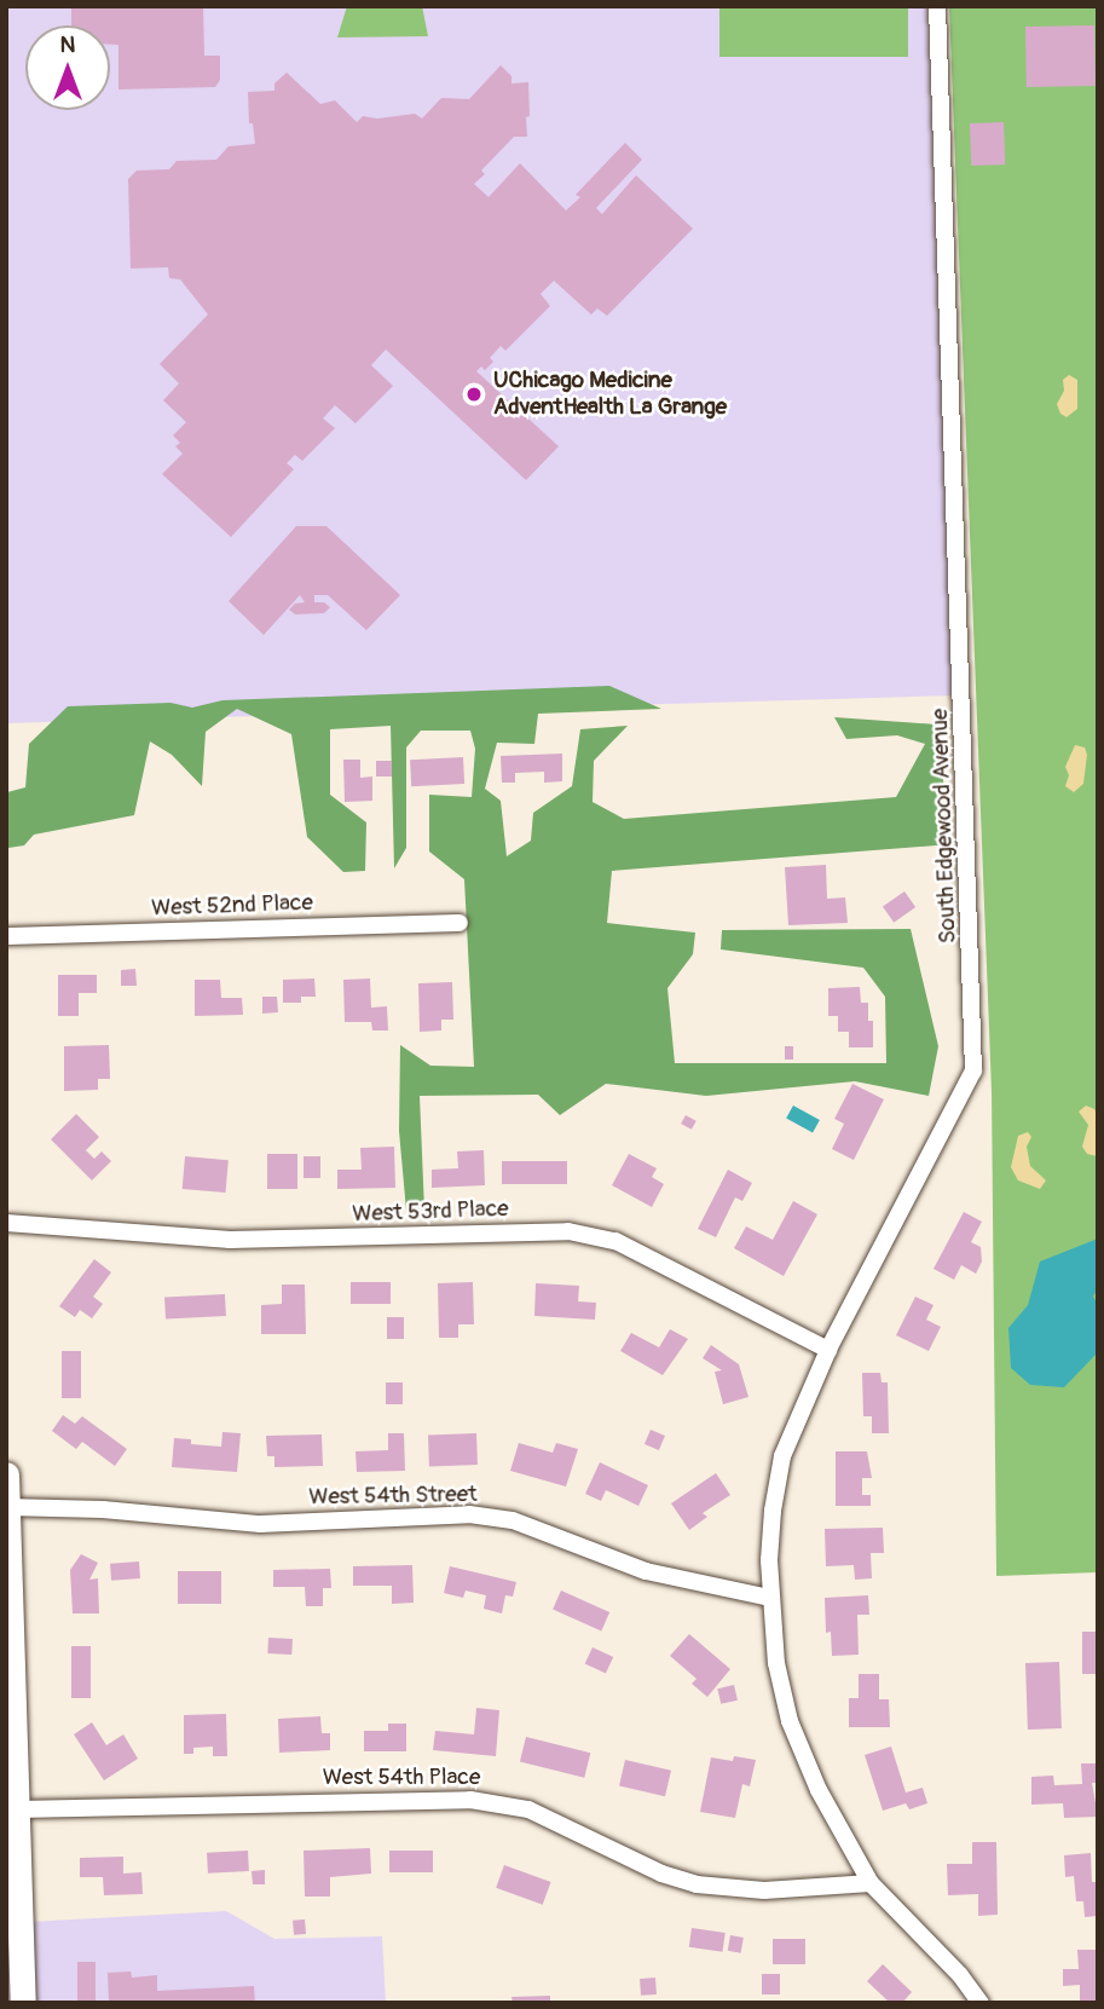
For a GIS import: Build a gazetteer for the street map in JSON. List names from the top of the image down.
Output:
{
  "streets": {
    "street": [
      "South Edgewood Avenue",
      "West 52nd Place",
      "West 53rd Place",
      "West 54th Street",
      "West 54th Place"
    ]
  },
  "crossings": [
    ["South Edgewood Avenue", "West 53rd Place"],
    ["South Edgewood Avenue", "West 54th Street"],
    ["South Edgewood Avenue", "West 54th Place"]
  ],
  "places": ["UChicago Medicine AdventHealth La Grange"],
  "north": "top"
}
